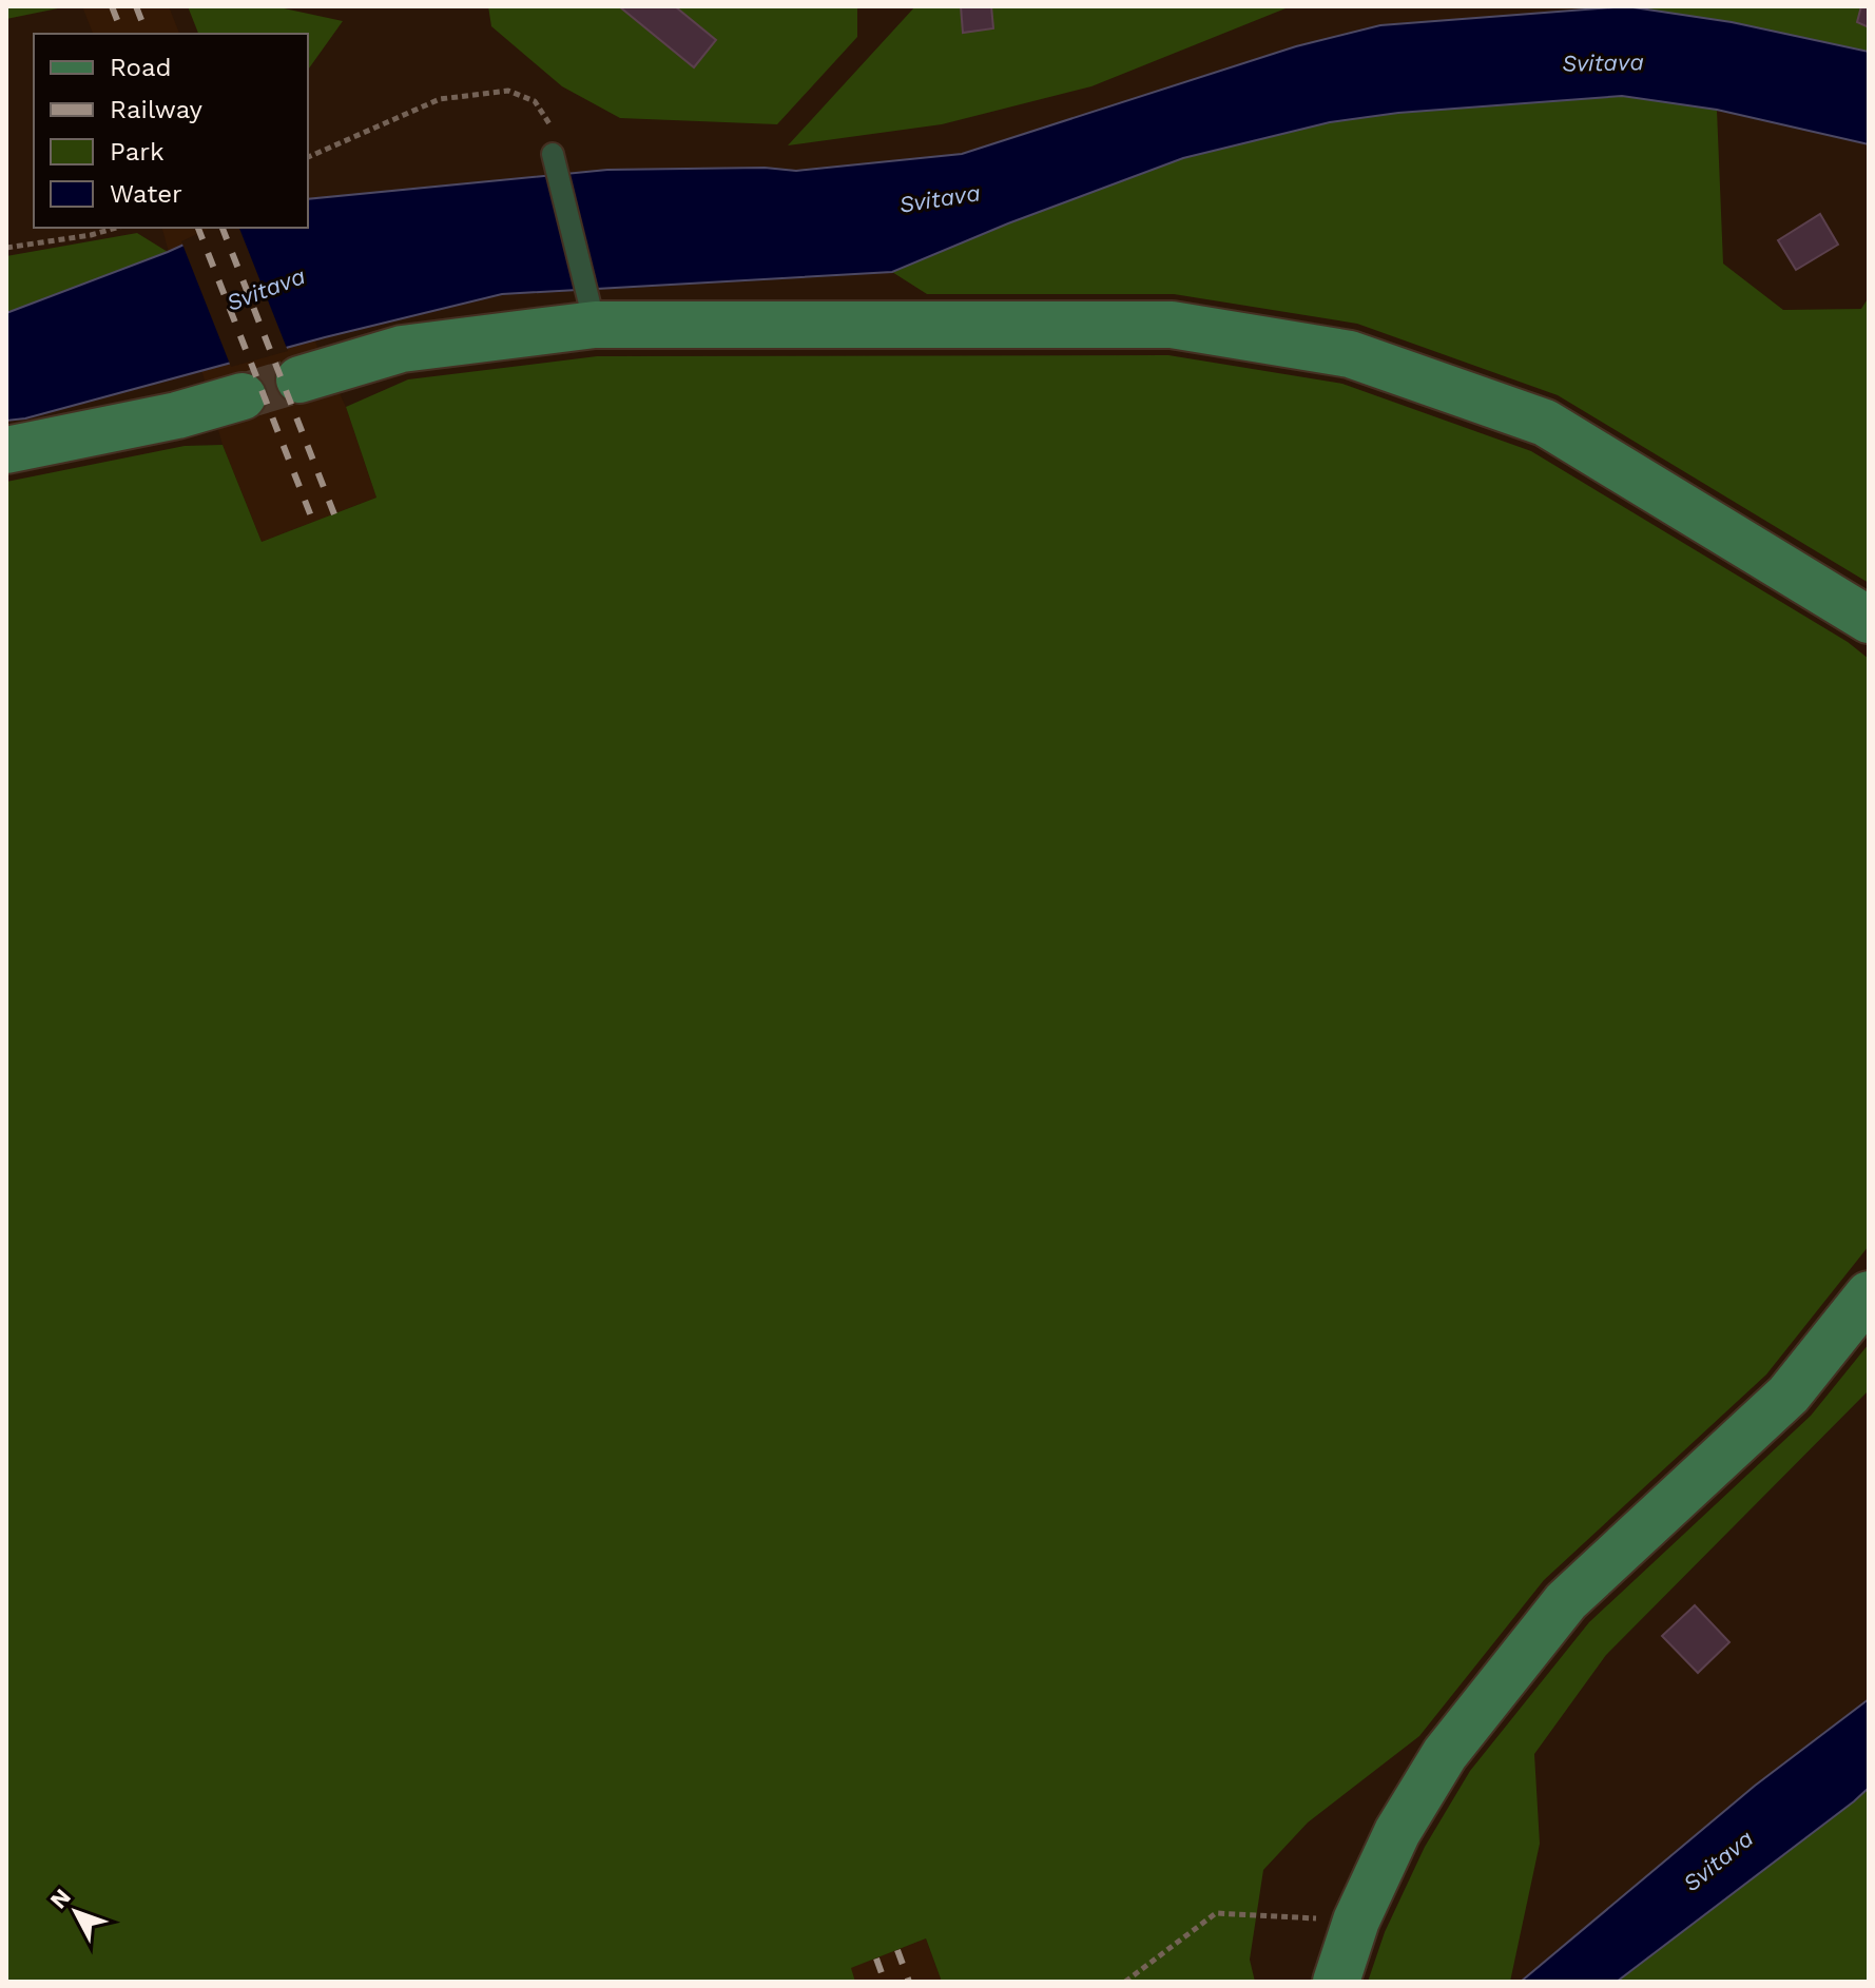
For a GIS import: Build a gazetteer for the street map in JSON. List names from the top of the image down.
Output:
{
  "water": ["Svitava"],
  "legend": [
    "Road",
    "Railway",
    "Park",
    "Water"
  ],
  "north": "top left"
}
